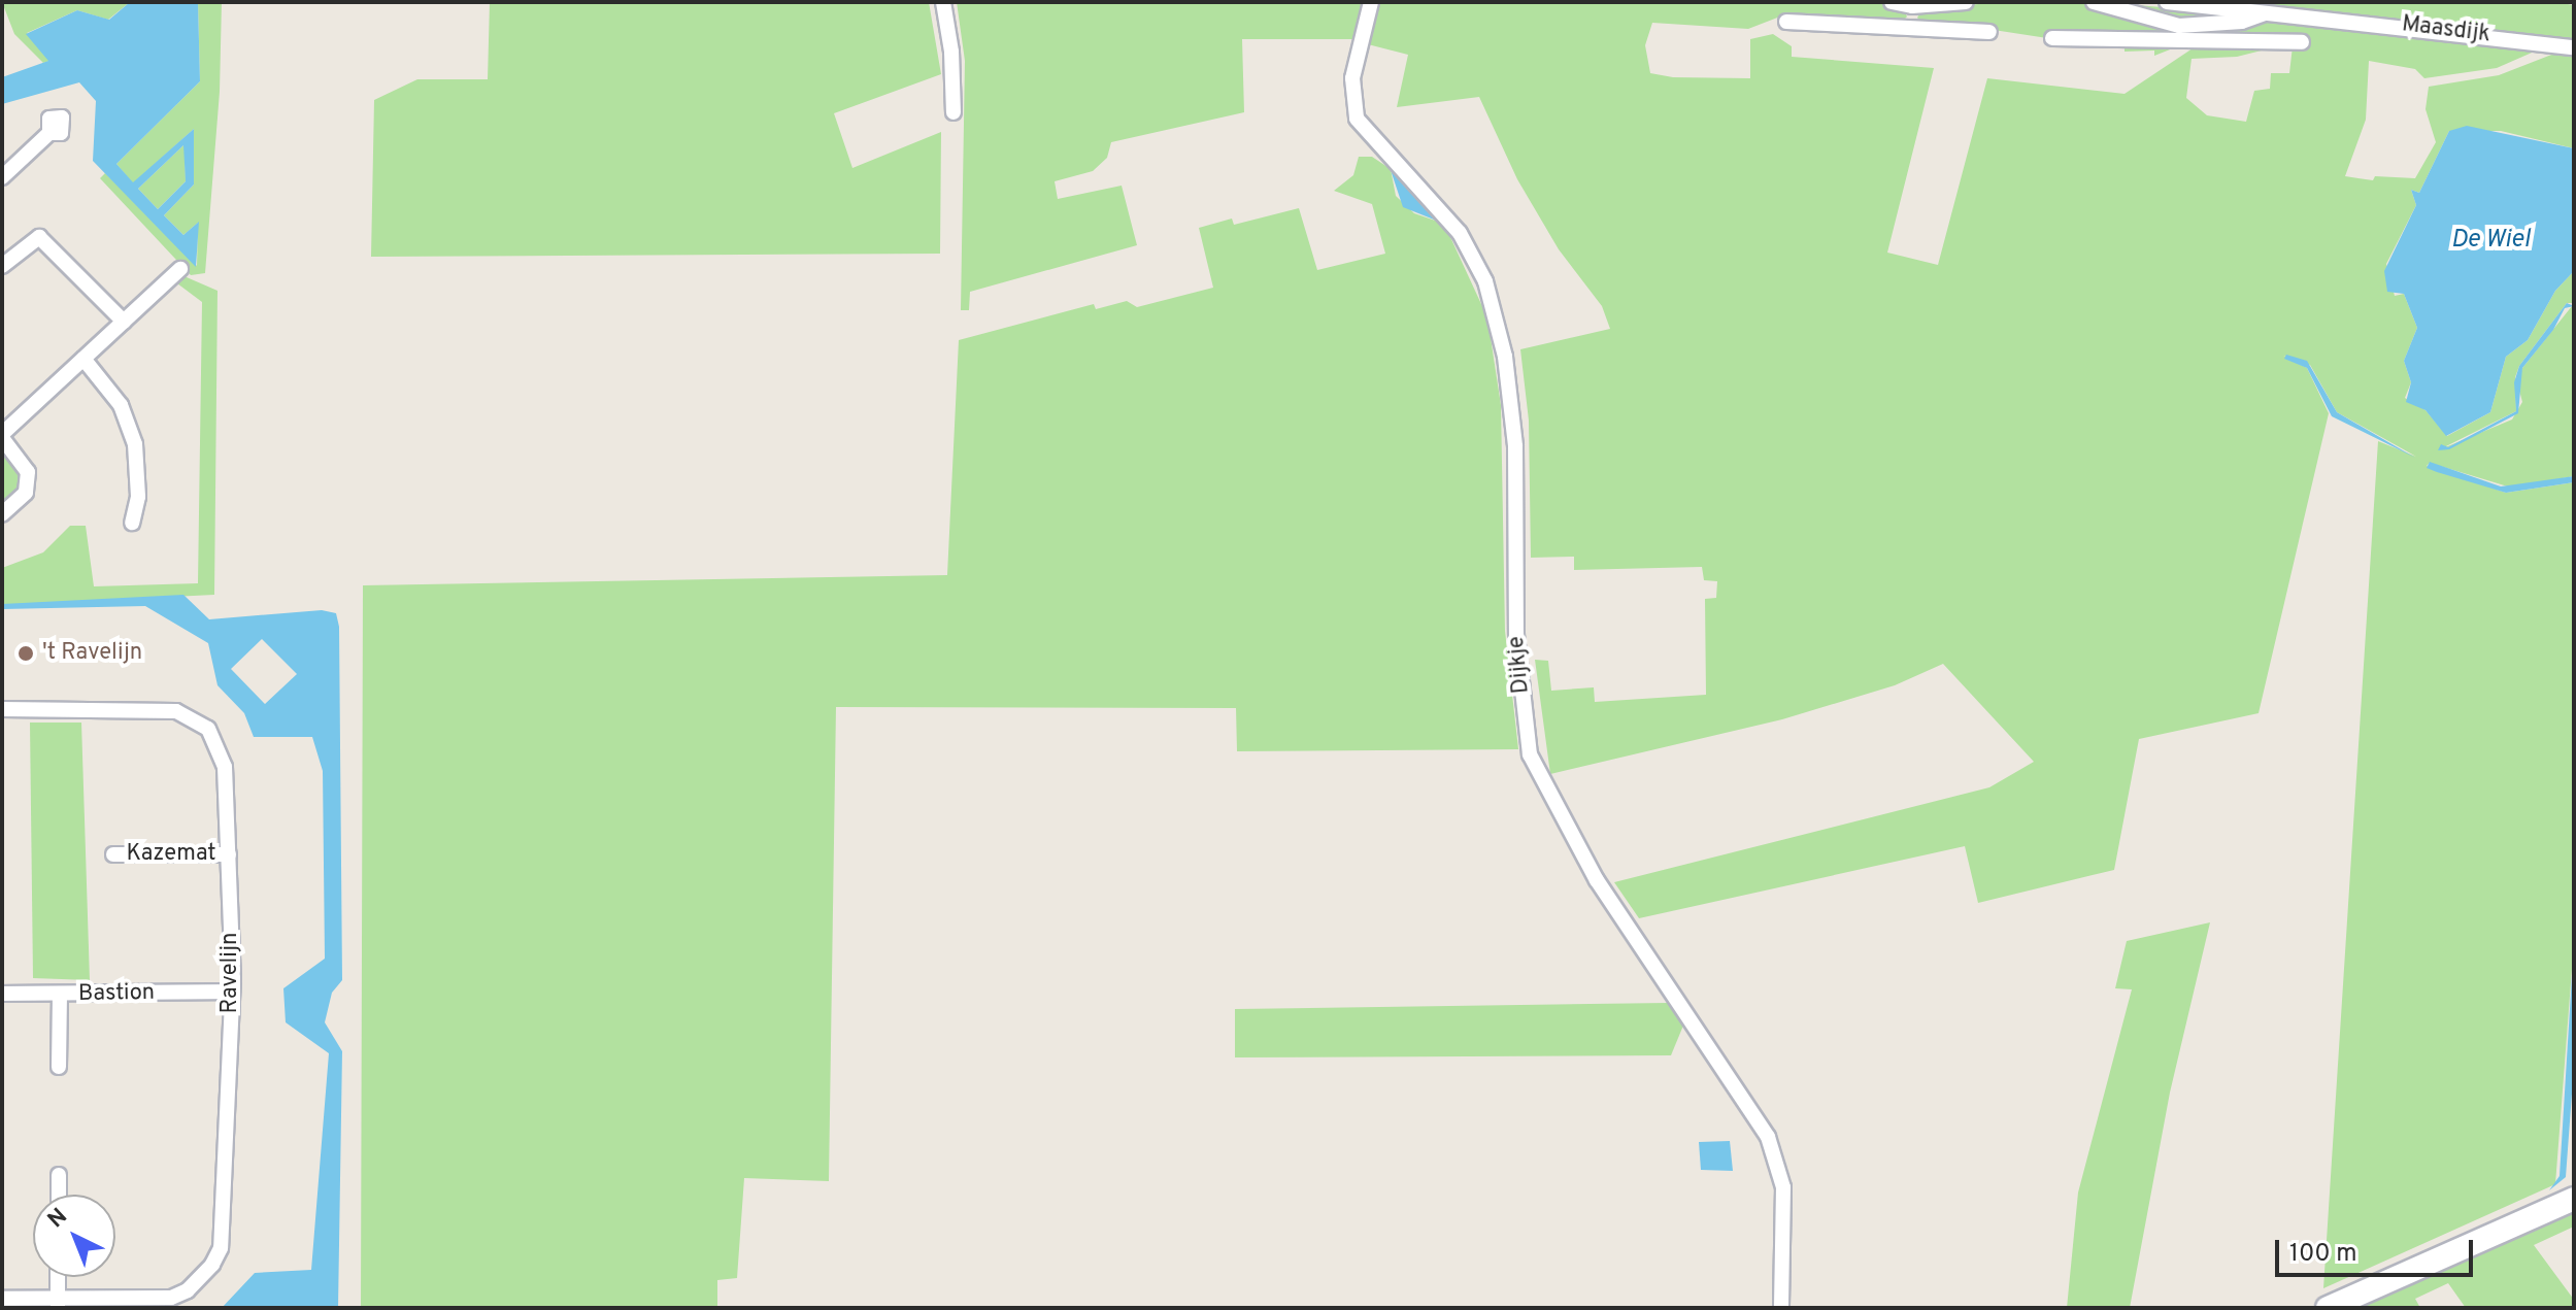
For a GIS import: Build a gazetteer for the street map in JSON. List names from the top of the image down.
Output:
{
  "streets": {
    "street": [
      "Maasdijk",
      "Dijkje",
      "Kazemat",
      "Ravelijn",
      "Bastion"
    ]
  },
  "crossings": [
    ["Kazemat", "Ravelijn"],
    ["Ravelijn", "Bastion"]
  ],
  "water": ["De Wiel"],
  "places": ["'t Ravelijn"],
  "scale_bar": "100 m",
  "north": "top left"
}
